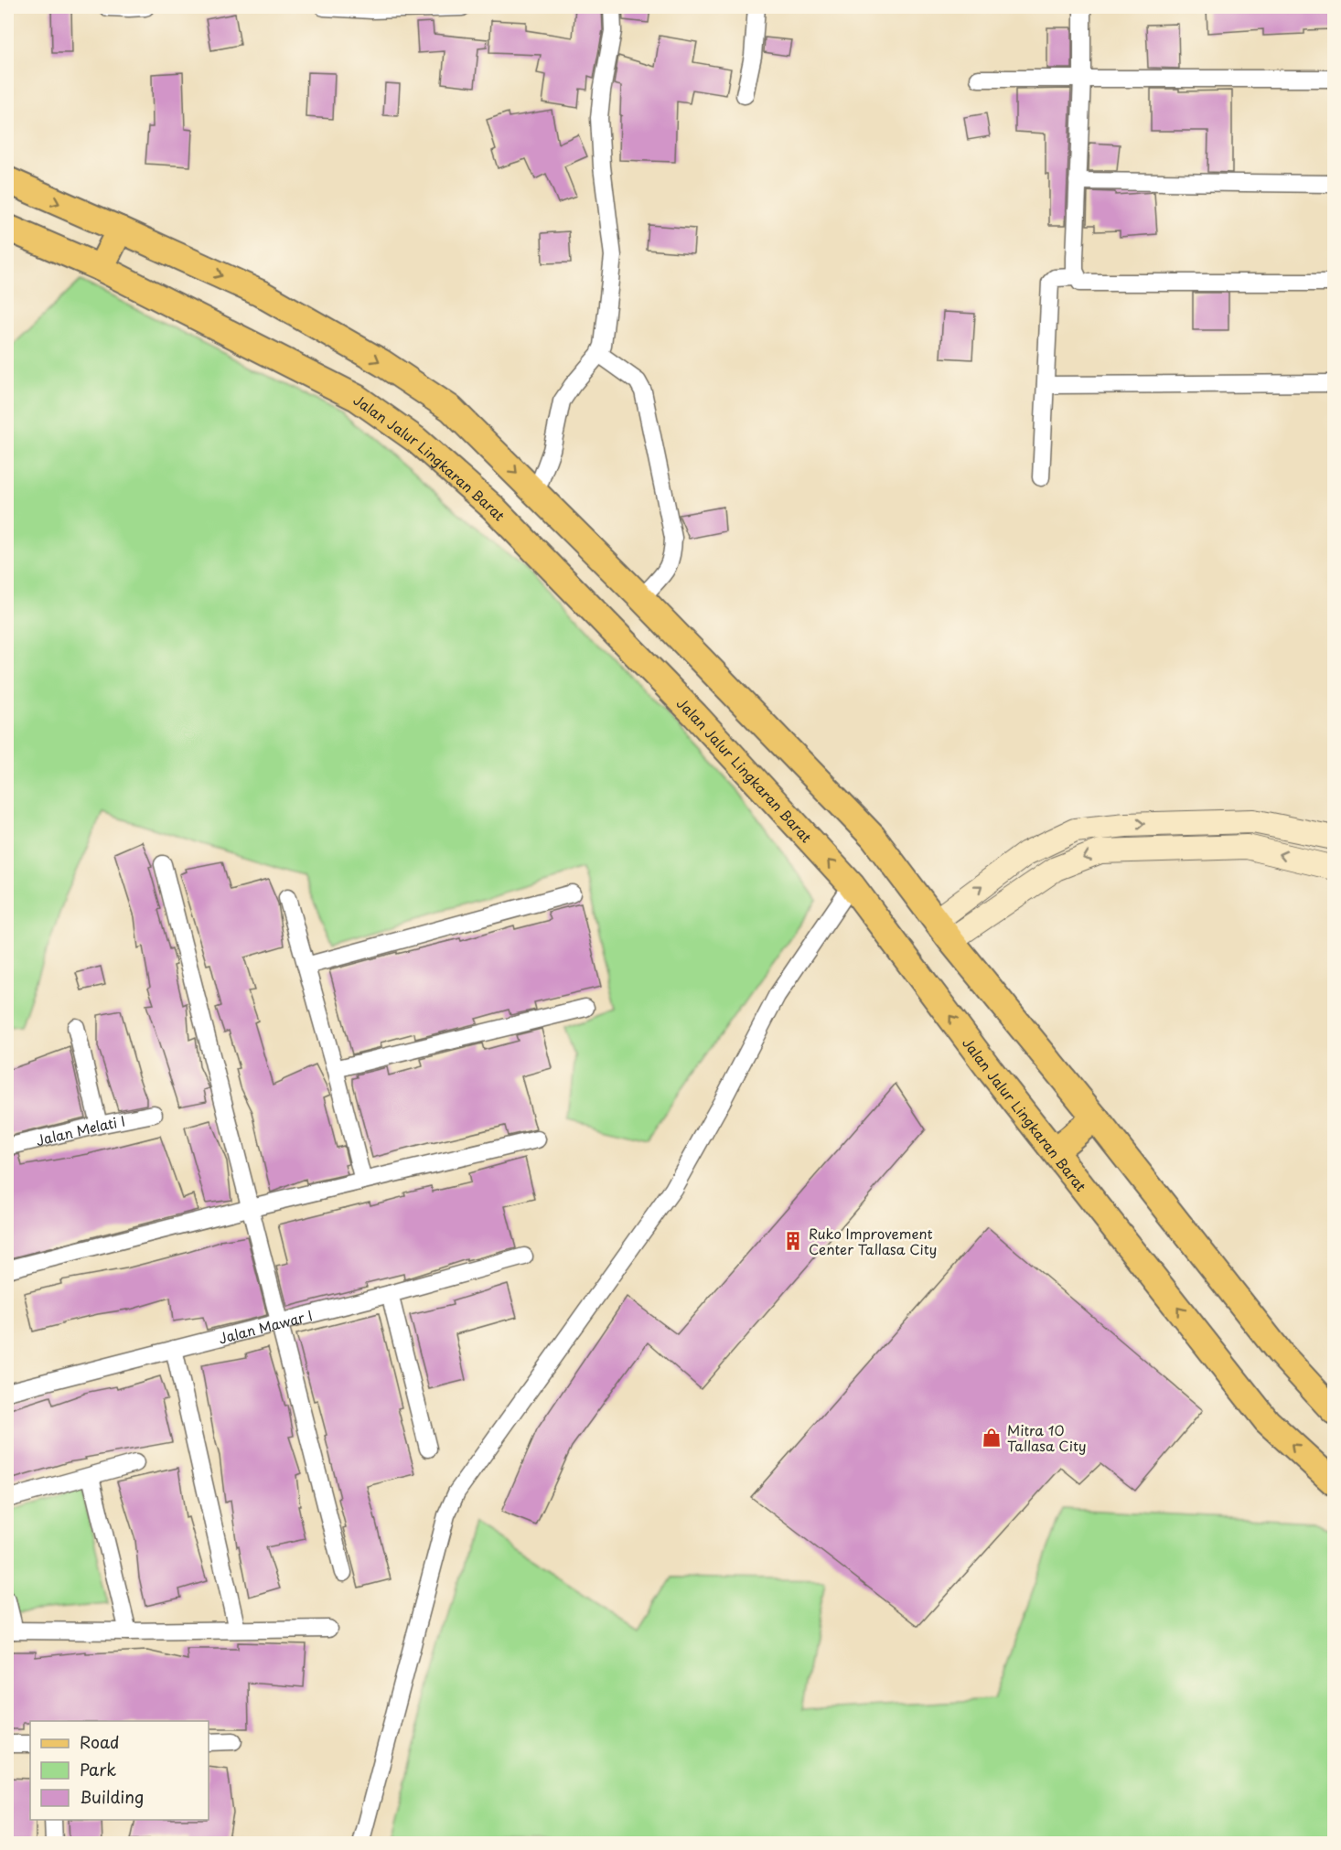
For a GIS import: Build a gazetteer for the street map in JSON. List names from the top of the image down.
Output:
{
  "streets": {
    "main road": ["Jalan Jalur Lingkaran Barat"],
    "street": ["Jalan Melati I", "Jalan Mawar I"]
  },
  "places": {
    "building": ["Ruko Improvement Center Tallasa City"],
    "shop": ["Mitra 10 Tallasa City"]
  },
  "legend": ["Road", "Park", "Building"]
}
